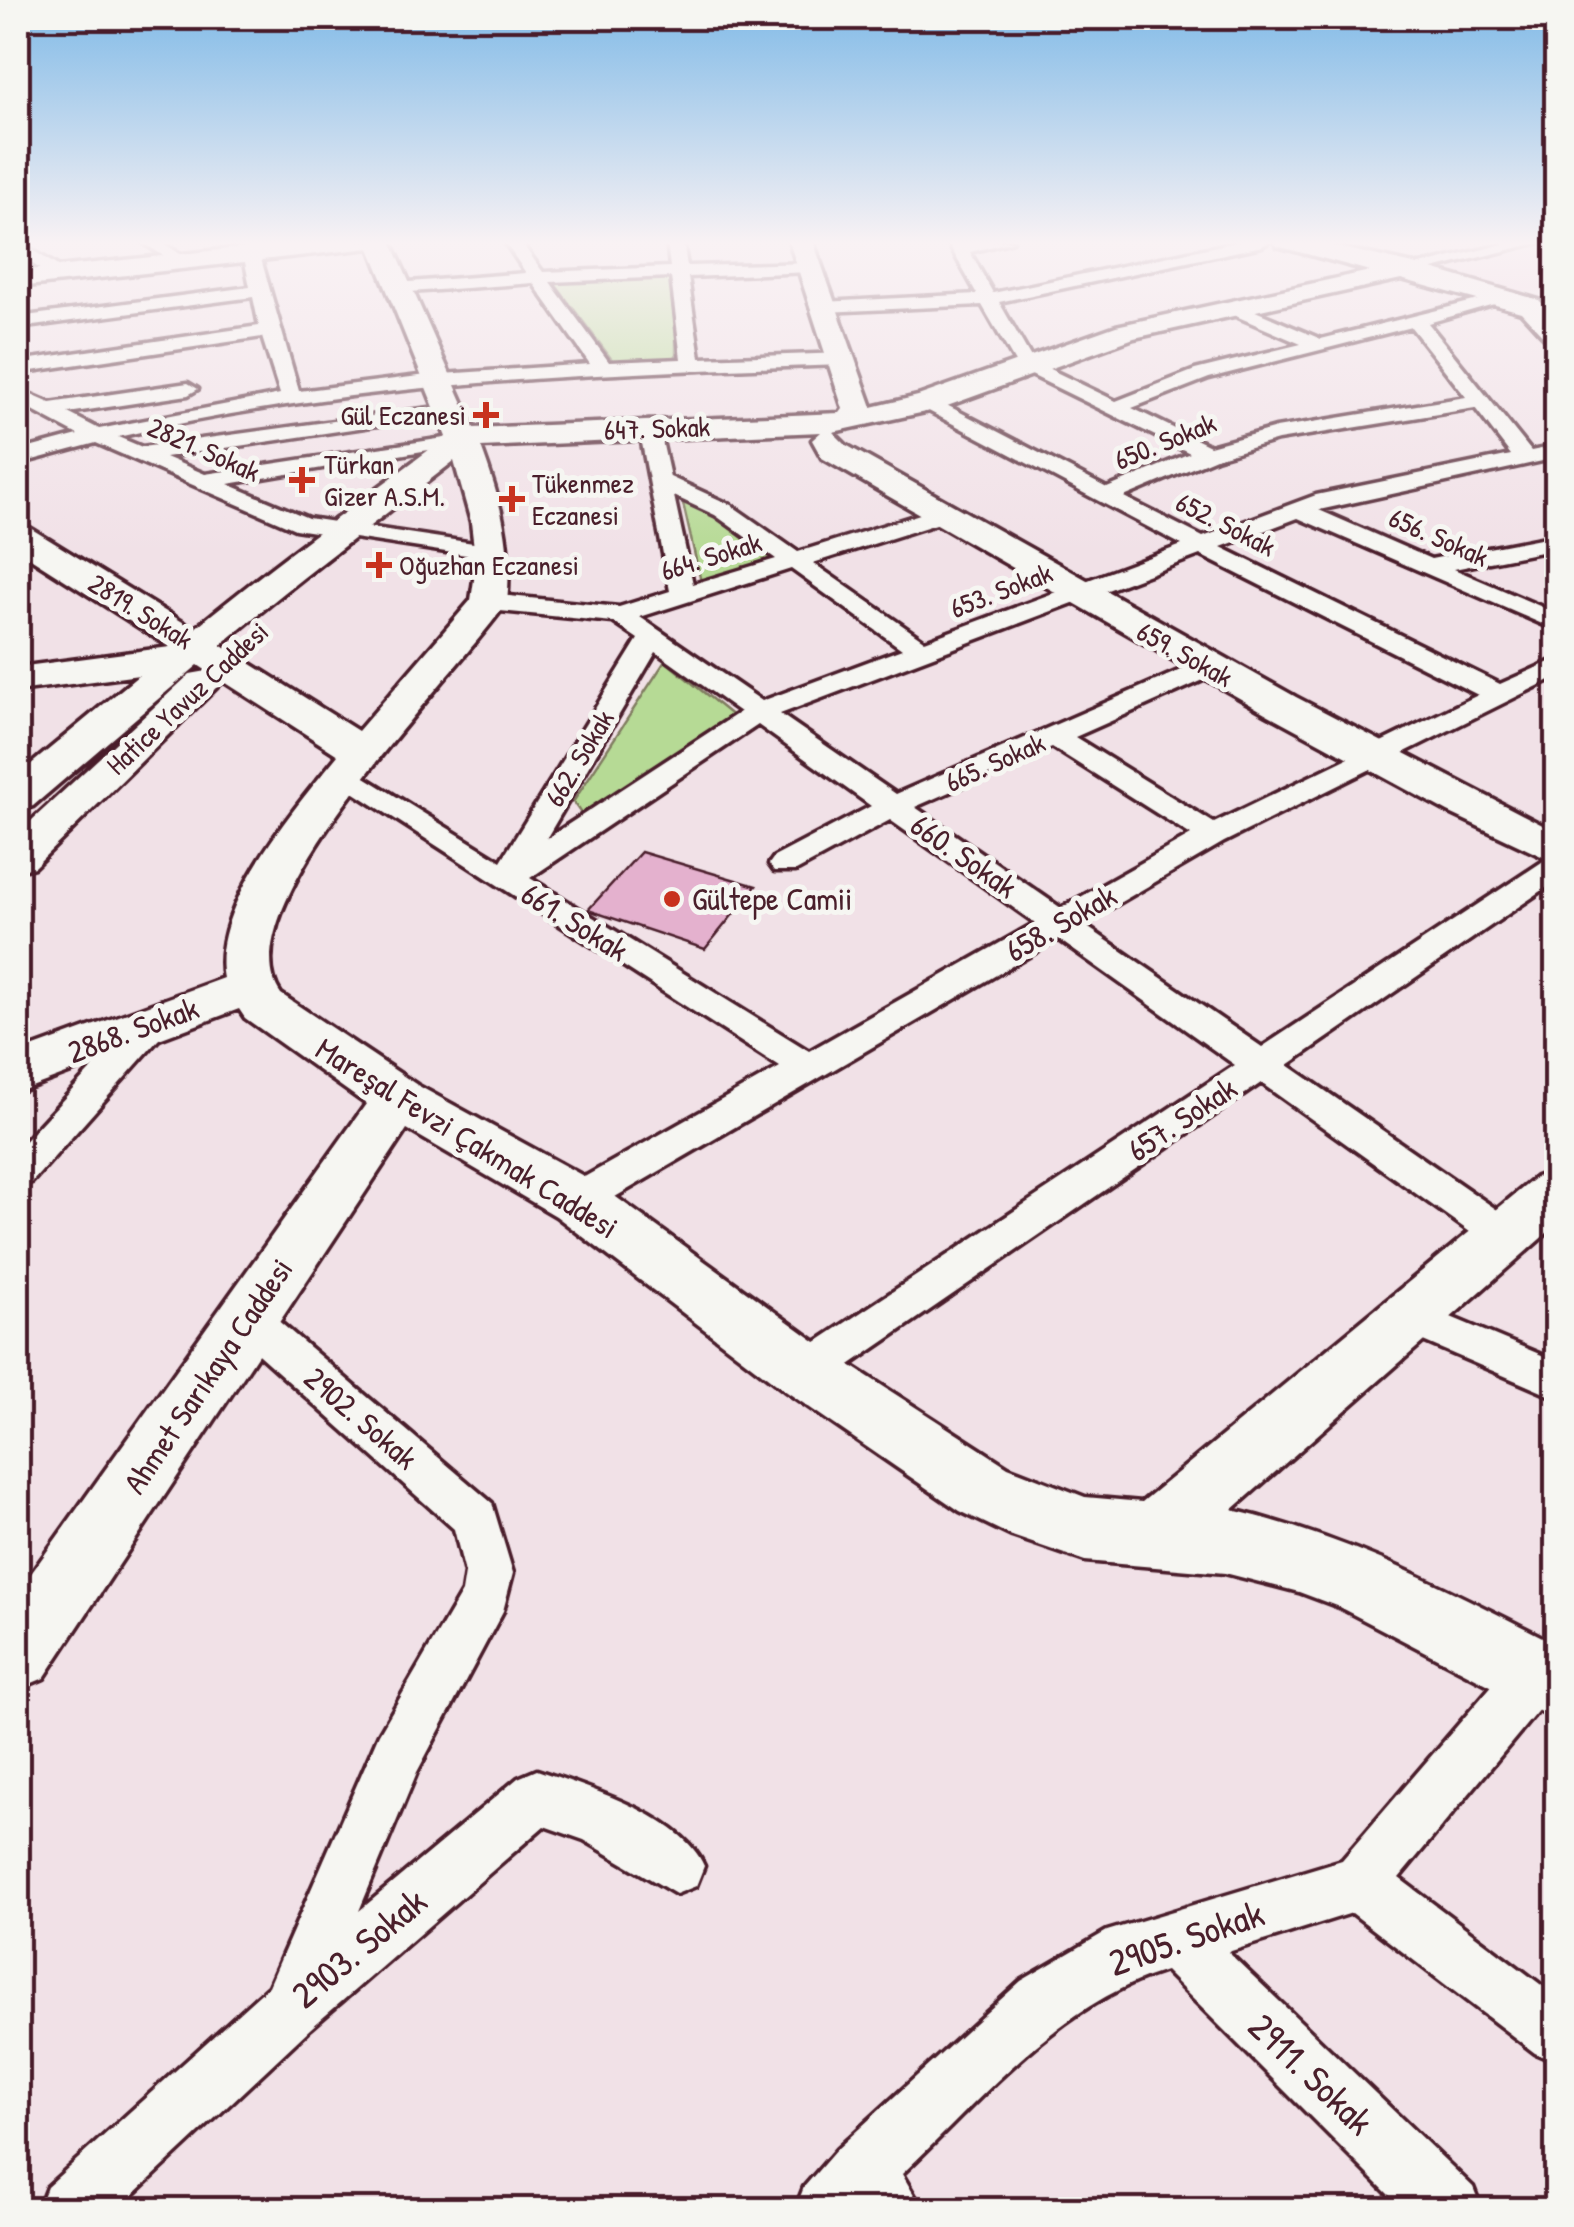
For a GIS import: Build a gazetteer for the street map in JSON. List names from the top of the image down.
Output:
{
  "streets": {
    "street": [
      "647. Sokak",
      "650. Sokak",
      "2821. Sokak",
      "652. Sokak",
      "656. Sokak",
      "664. Sokak",
      "653. Sokak",
      "2819. Sokak",
      "659. Sokak",
      "Hatice Yavuz Caddesi",
      "662. Sokak",
      "665. Sokak",
      "660. Sokak",
      "661. Sokak",
      "658. Sokak",
      "2868. Sokak",
      "657. Sokak",
      "Mareşal Fevzi Çakmak Caddesi",
      "Ahmet Sarıkaya Caddesi",
      "2902. Sokak",
      "2905. Sokak",
      "2903. Sokak",
      "2911. Sokak"
    ]
  },
  "crossings": [
    ["647. Sokak", "652. Sokak"],
    ["647. Sokak", "659. Sokak"],
    ["650. Sokak", "652. Sokak"],
    ["2821. Sokak", "664. Sokak"],
    ["2821. Sokak", "Hatice Yavuz Caddesi"],
    ["652. Sokak", "653. Sokak"],
    ["652. Sokak", "658. Sokak"],
    ["656. Sokak", "653. Sokak"],
    ["664. Sokak", "659. Sokak"],
    ["664. Sokak", "660. Sokak"],
    ["653. Sokak", "659. Sokak"],
    ["653. Sokak", "662. Sokak"],
    ["653. Sokak", "660. Sokak"],
    ["653. Sokak", "661. Sokak"],
    ["2819. Sokak", "Hatice Yavuz Caddesi"],
    ["2819. Sokak", "661. Sokak"],
    ["659. Sokak", "665. Sokak"],
    ["659. Sokak", "658. Sokak"],
    ["662. Sokak", "660. Sokak"],
    ["662. Sokak", "661. Sokak"],
    ["665. Sokak", "660. Sokak"],
    ["660. Sokak", "658. Sokak"],
    ["660. Sokak", "657. Sokak"],
    ["661. Sokak", "658. Sokak"],
    ["658. Sokak", "Mareşal Fevzi Çakmak Caddesi"],
    ["2868. Sokak", "Mareşal Fevzi Çakmak Caddesi"],
    ["657. Sokak", "Mareşal Fevzi Çakmak Caddesi"],
    ["Mareşal Fevzi Çakmak Caddesi", "Ahmet Sarıkaya Caddesi"],
    ["Ahmet Sarıkaya Caddesi", "2902. Sokak"],
    ["2902. Sokak", "2903. Sokak"],
    ["2905. Sokak", "2911. Sokak"]
  ],
  "places": {
    "health": [
      "Gül Eczanesi",
      "Türkan Gizer A.S.M.",
      "Tükenmez Eczanesi",
      "Oğuzhan Eczanesi"
    ],
    "other": ["Gültepe Camii"]
  }
}
